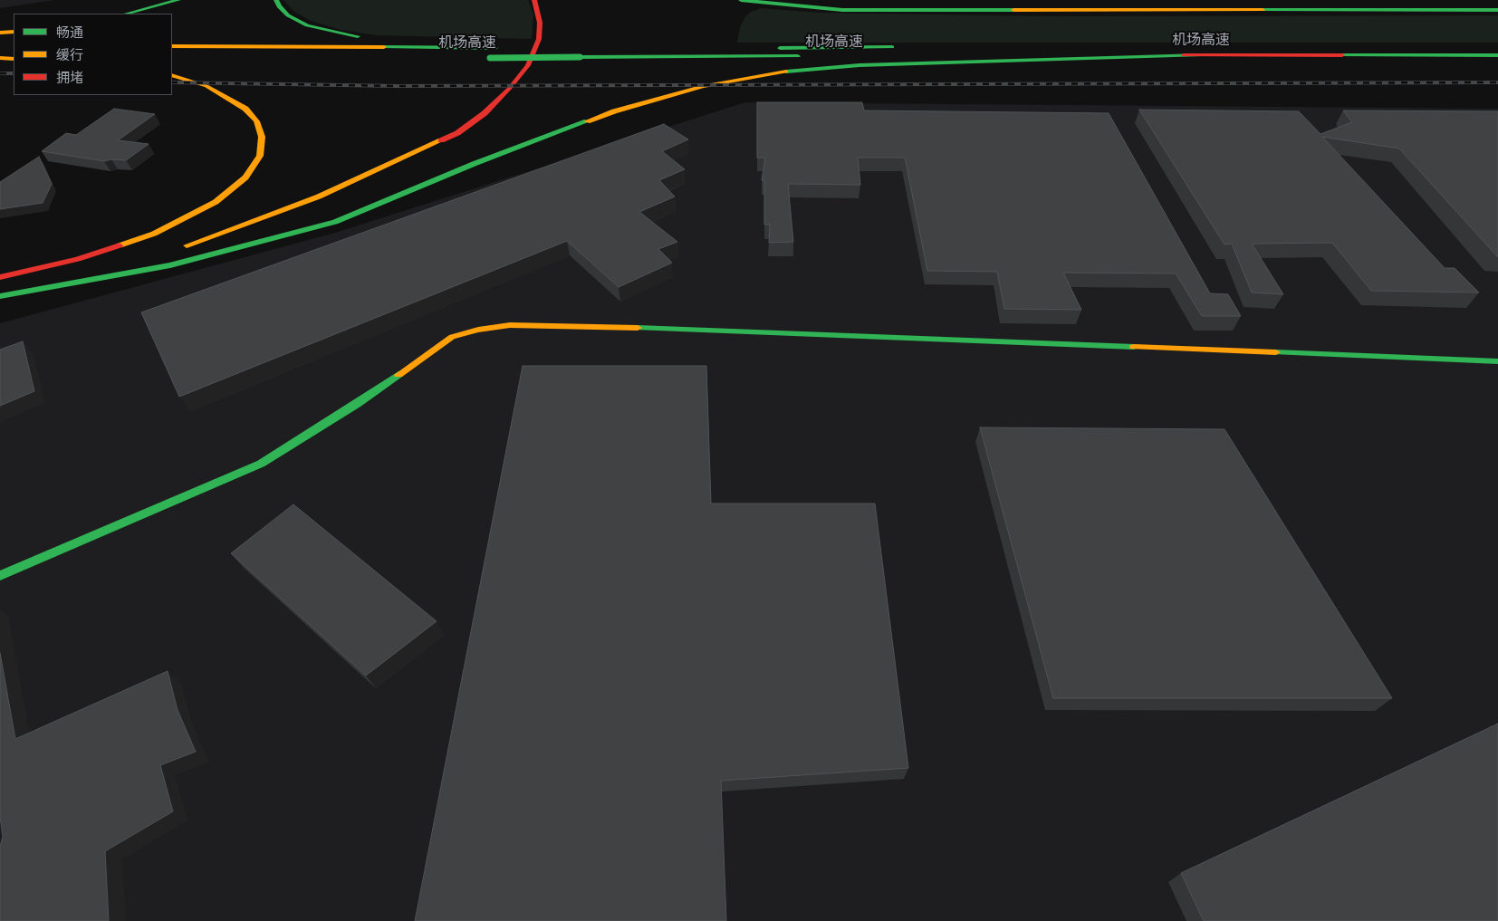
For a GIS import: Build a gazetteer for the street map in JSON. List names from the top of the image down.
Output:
{
  "streets": {
    "main road": ["机场高速"]
  },
  "legend": ["畅通", "缓行", "拥堵"]
}
